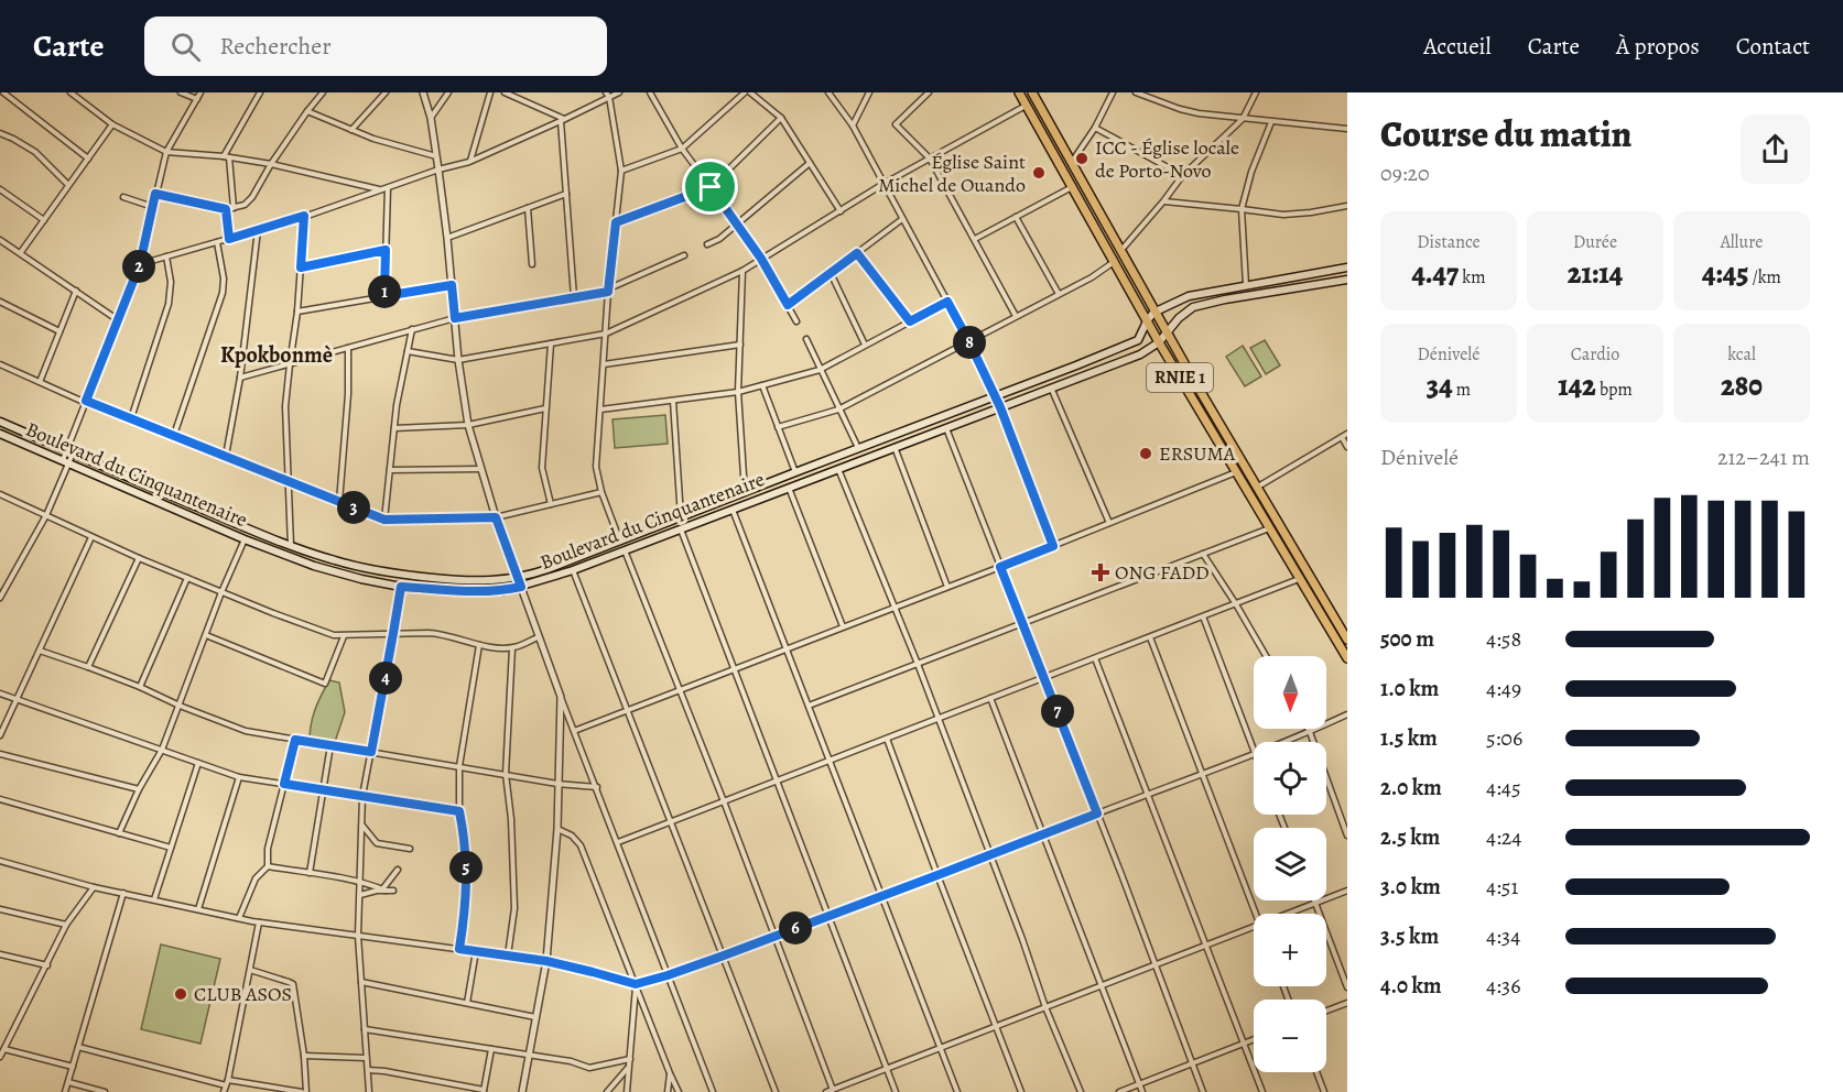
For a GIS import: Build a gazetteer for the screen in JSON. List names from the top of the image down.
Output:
{
  "streets": {
    "highway": ["RNIE 1"],
    "main road": ["Boulevard du Cinquantenaire"]
  },
  "crossings": [
    ["RNIE 1", "Boulevard du Cinquantenaire"]
  ],
  "districts": ["Kpokbonmè"],
  "places": {
    "other": [
      "ICC - Église locale de Porto-Novo",
      "Église Saint Michel de Ouando",
      "ERSUMA",
      "CLUB ASOS"
    ],
    "health": ["ONG FADD"]
  },
  "north": "bottom",
  "page": {
    "header": "Carte",
    "search": "Rechercher",
    "nav": [
      "Accueil",
      "Carte",
      "À propos",
      "Contact"
    ],
    "heading": ["Course du matin", "09:20"],
    "stats": [
      ["Distance", "4.47 km"],
      ["Durée", "21:14"],
      ["Allure", "4:45 /km"],
      ["Dénivelé", "34 m"],
      ["Cardio", "142 bpm"],
      ["kcal", "280"]
    ],
    "pins": [
      "2",
      "1",
      "8",
      "3",
      "4",
      "7",
      "5",
      "6"
    ],
    "chart": ["Dénivelé", "212–241 m"],
    "list": [
      {
        "name": "500 m",
        "note": "4:58"
      },
      {
        "name": "1.0 km",
        "note": "4:49"
      },
      {
        "name": "1.5 km",
        "note": "5:06"
      },
      {
        "name": "2.0 km",
        "note": "4:45"
      },
      {
        "name": "2.5 km",
        "note": "4:24"
      },
      {
        "name": "3.0 km",
        "note": "4:51"
      },
      {
        "name": "3.5 km",
        "note": "4:34"
      },
      {
        "name": "4.0 km",
        "note": "4:36"
      }
    ],
    "map_buttons": ["+", "−"]
  }
}
